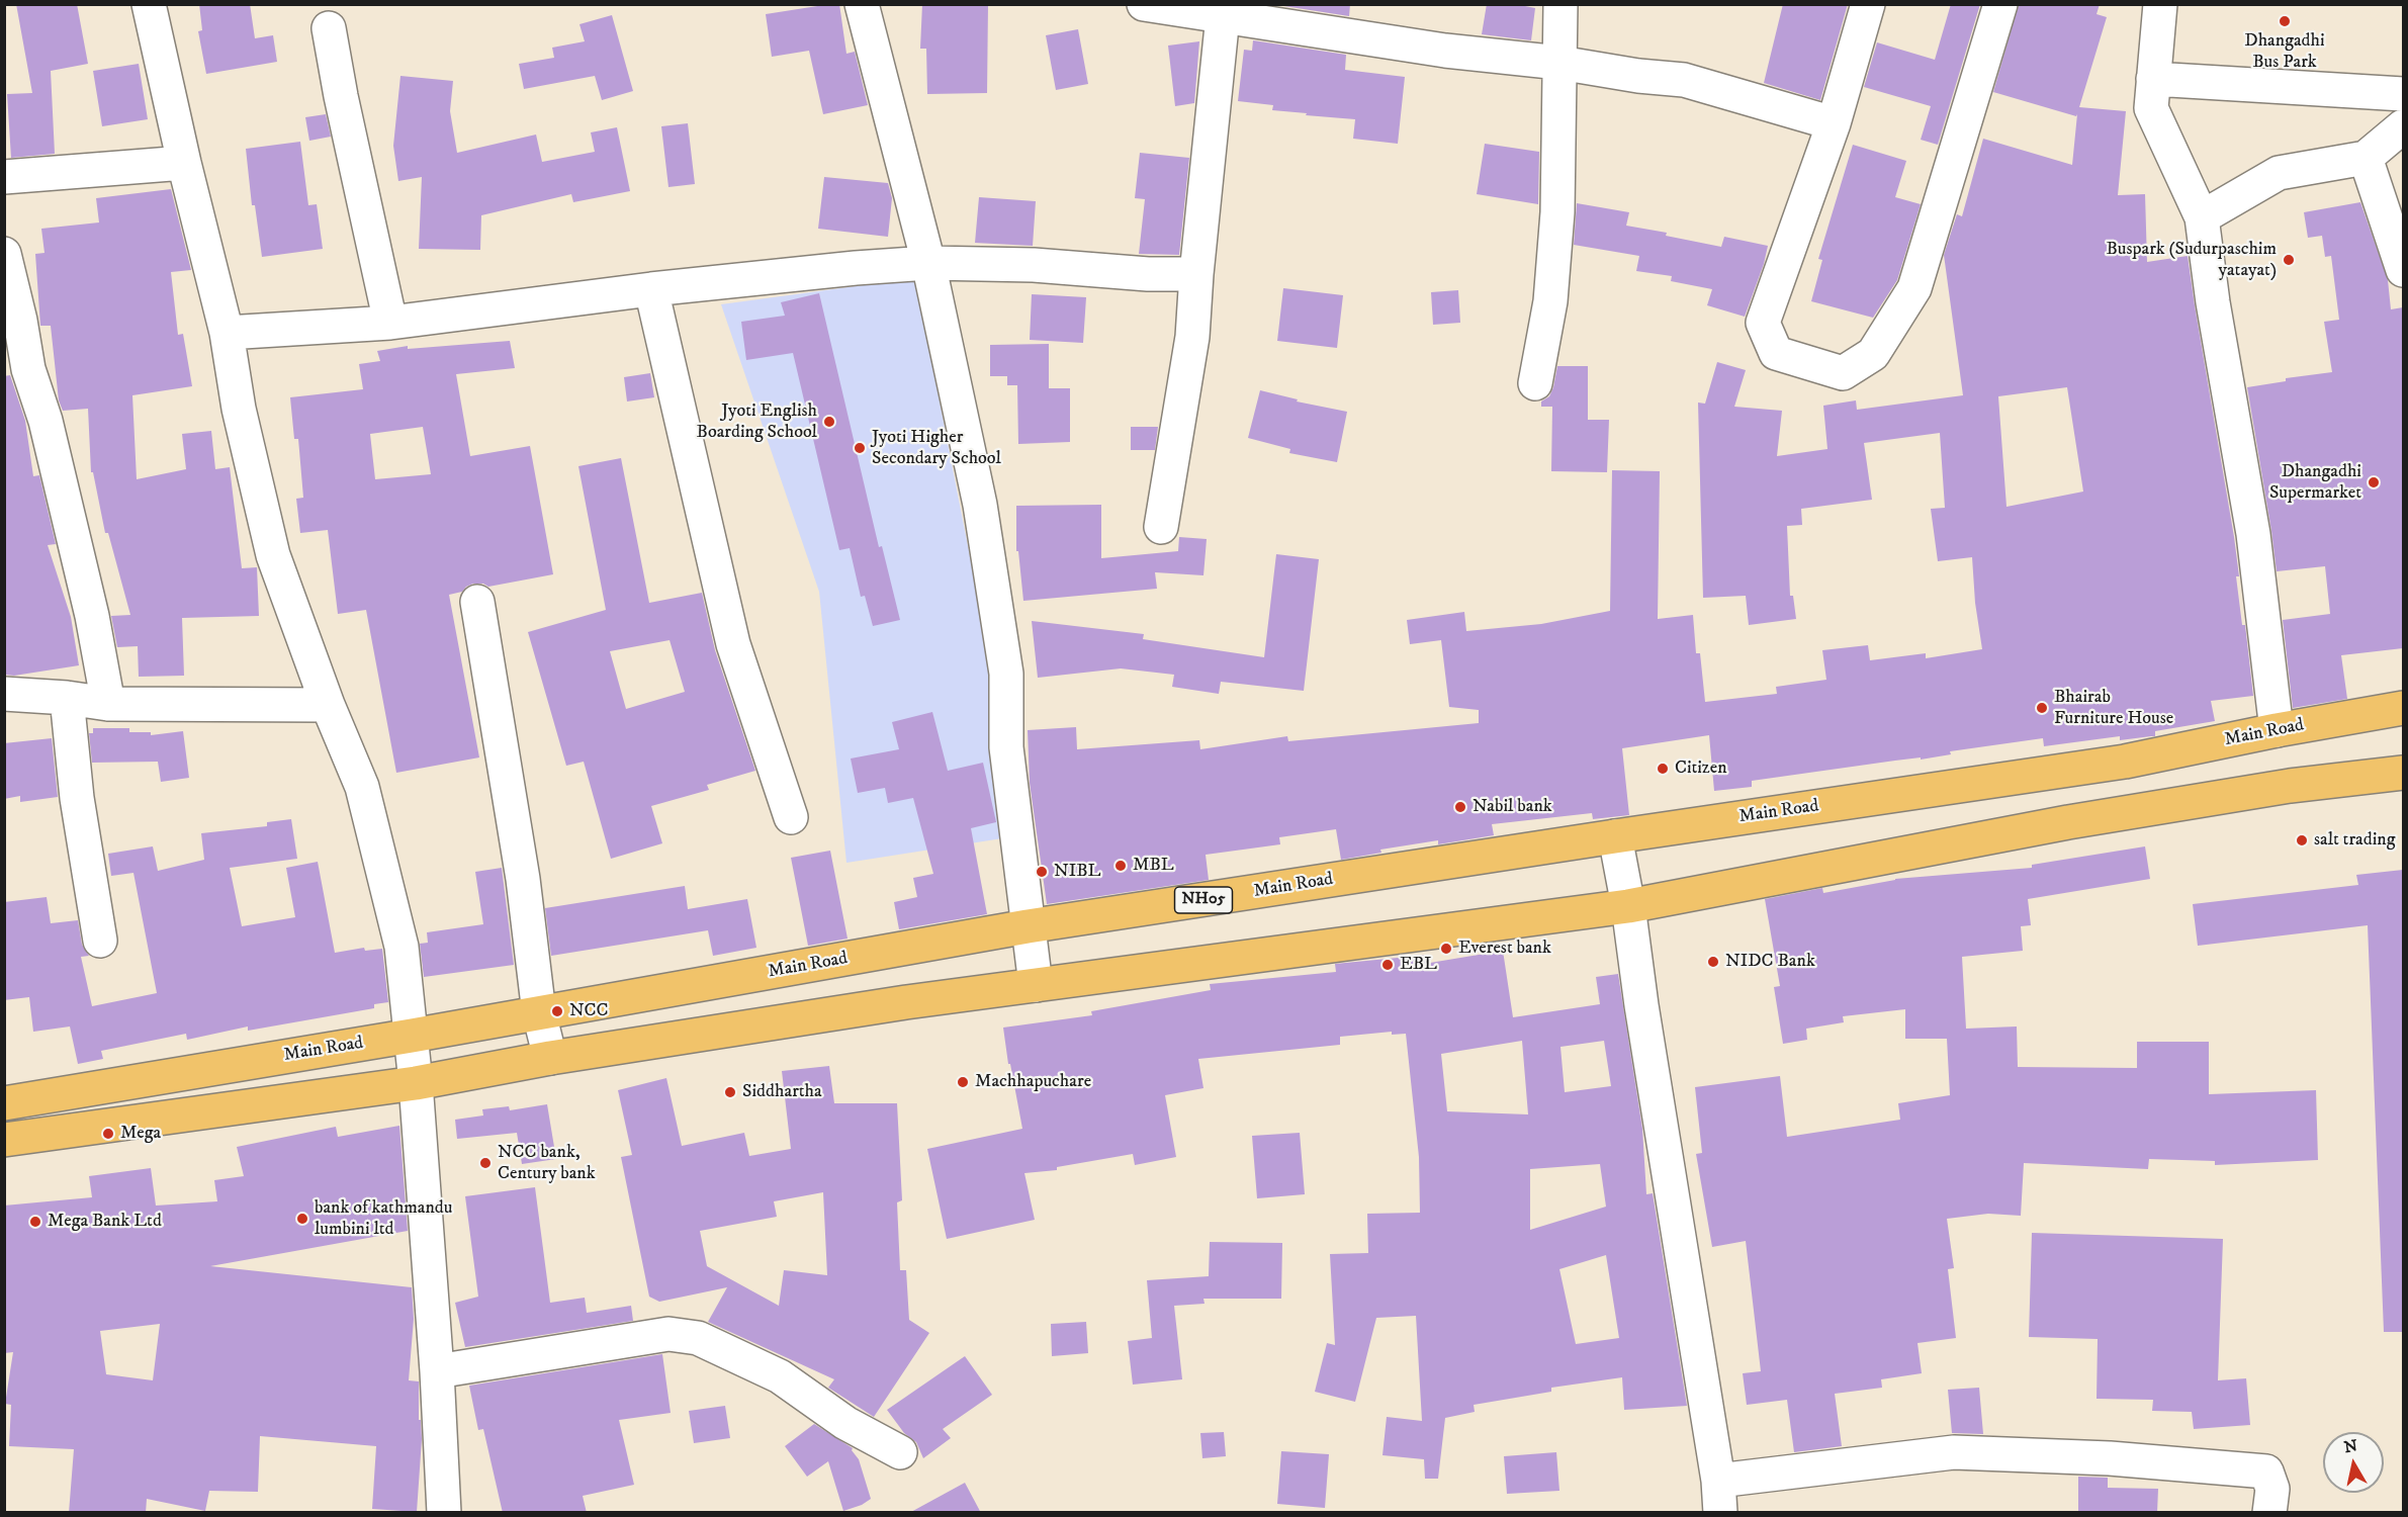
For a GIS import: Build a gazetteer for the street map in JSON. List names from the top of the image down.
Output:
{
  "streets": {
    "main road": ["Main Road", "NH05"]
  },
  "places": [
    "Dhangadhi Bus Park",
    "Buspark (Sudurpaschim yatayat)",
    "Jyoti English Boarding School",
    "Jyoti Higher Secondary School",
    "Dhangadhi Supermarket",
    "Bhairab Furniture House",
    "Citizen",
    "Nabil bank",
    "salt trading",
    "MBL",
    "NIBL",
    "Everest bank",
    "NIDC Bank",
    "EBL",
    "NCC",
    "Machhapuchare",
    "Siddhartha",
    "Mega",
    "NCC bank, Century bank",
    "bank of kathmandu lumbini ltd",
    "Mega Bank Ltd"
  ],
  "north": "top"
}
